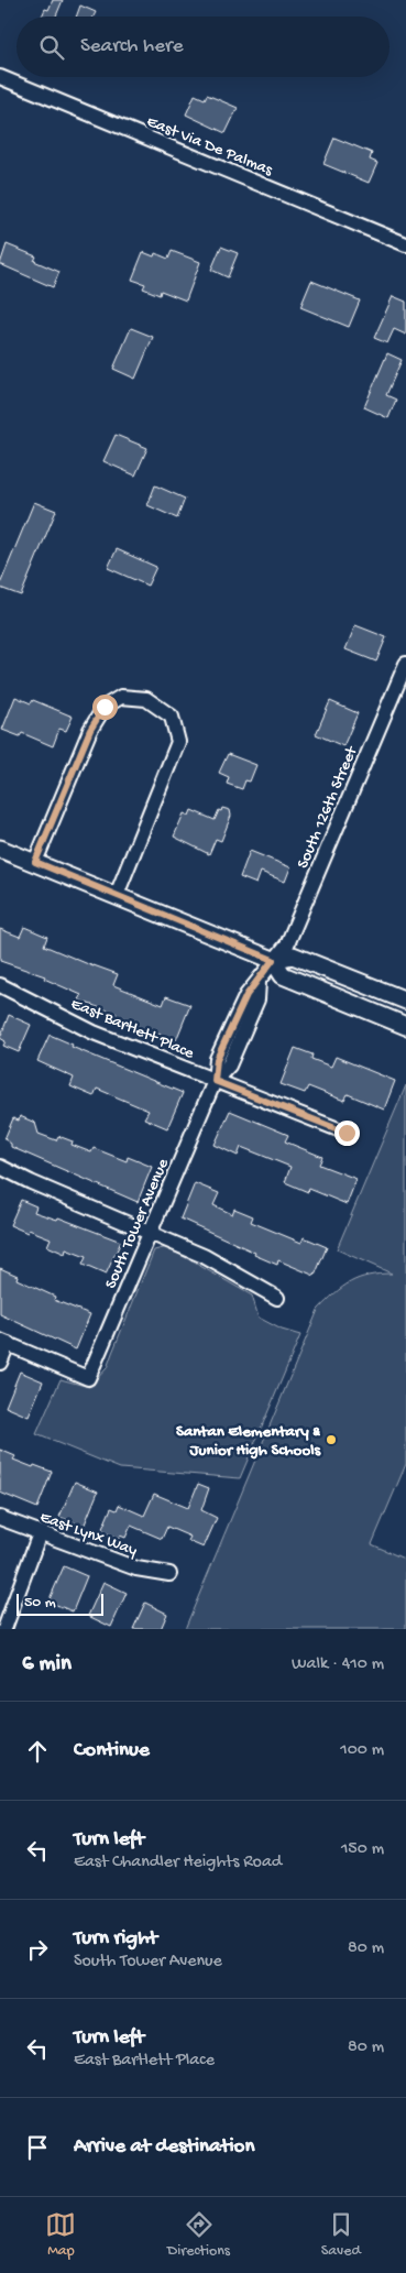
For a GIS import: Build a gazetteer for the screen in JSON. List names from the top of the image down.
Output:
{
  "streets": {
    "street": [
      "East Via De Palmas",
      "South 126th Street",
      "East Bartlett Place",
      "South Tower Avenue",
      "East Lynx Way"
    ]
  },
  "crossings": [
    ["South 126th Street", "South Tower Avenue"],
    ["East Bartlett Place", "South Tower Avenue"]
  ],
  "places": ["Santan Elementary & Junior High Schools"],
  "scale_bar": "50 m",
  "page": {
    "search": "Search here",
    "scale": "50 m",
    "heading": ["6 min", "Walk · 410 m"],
    "list": [
      ["Continue", "100 m"],
      ["Turn left", "East Chandler Heights Road", "150 m"],
      ["Turn right", "South Tower Avenue", "80 m"],
      ["Turn left", "East Bartlett Place", "80 m"],
      "Arrive at destination"
    ],
    "nav": ["Map", "Directions", "Saved"]
  }
}
